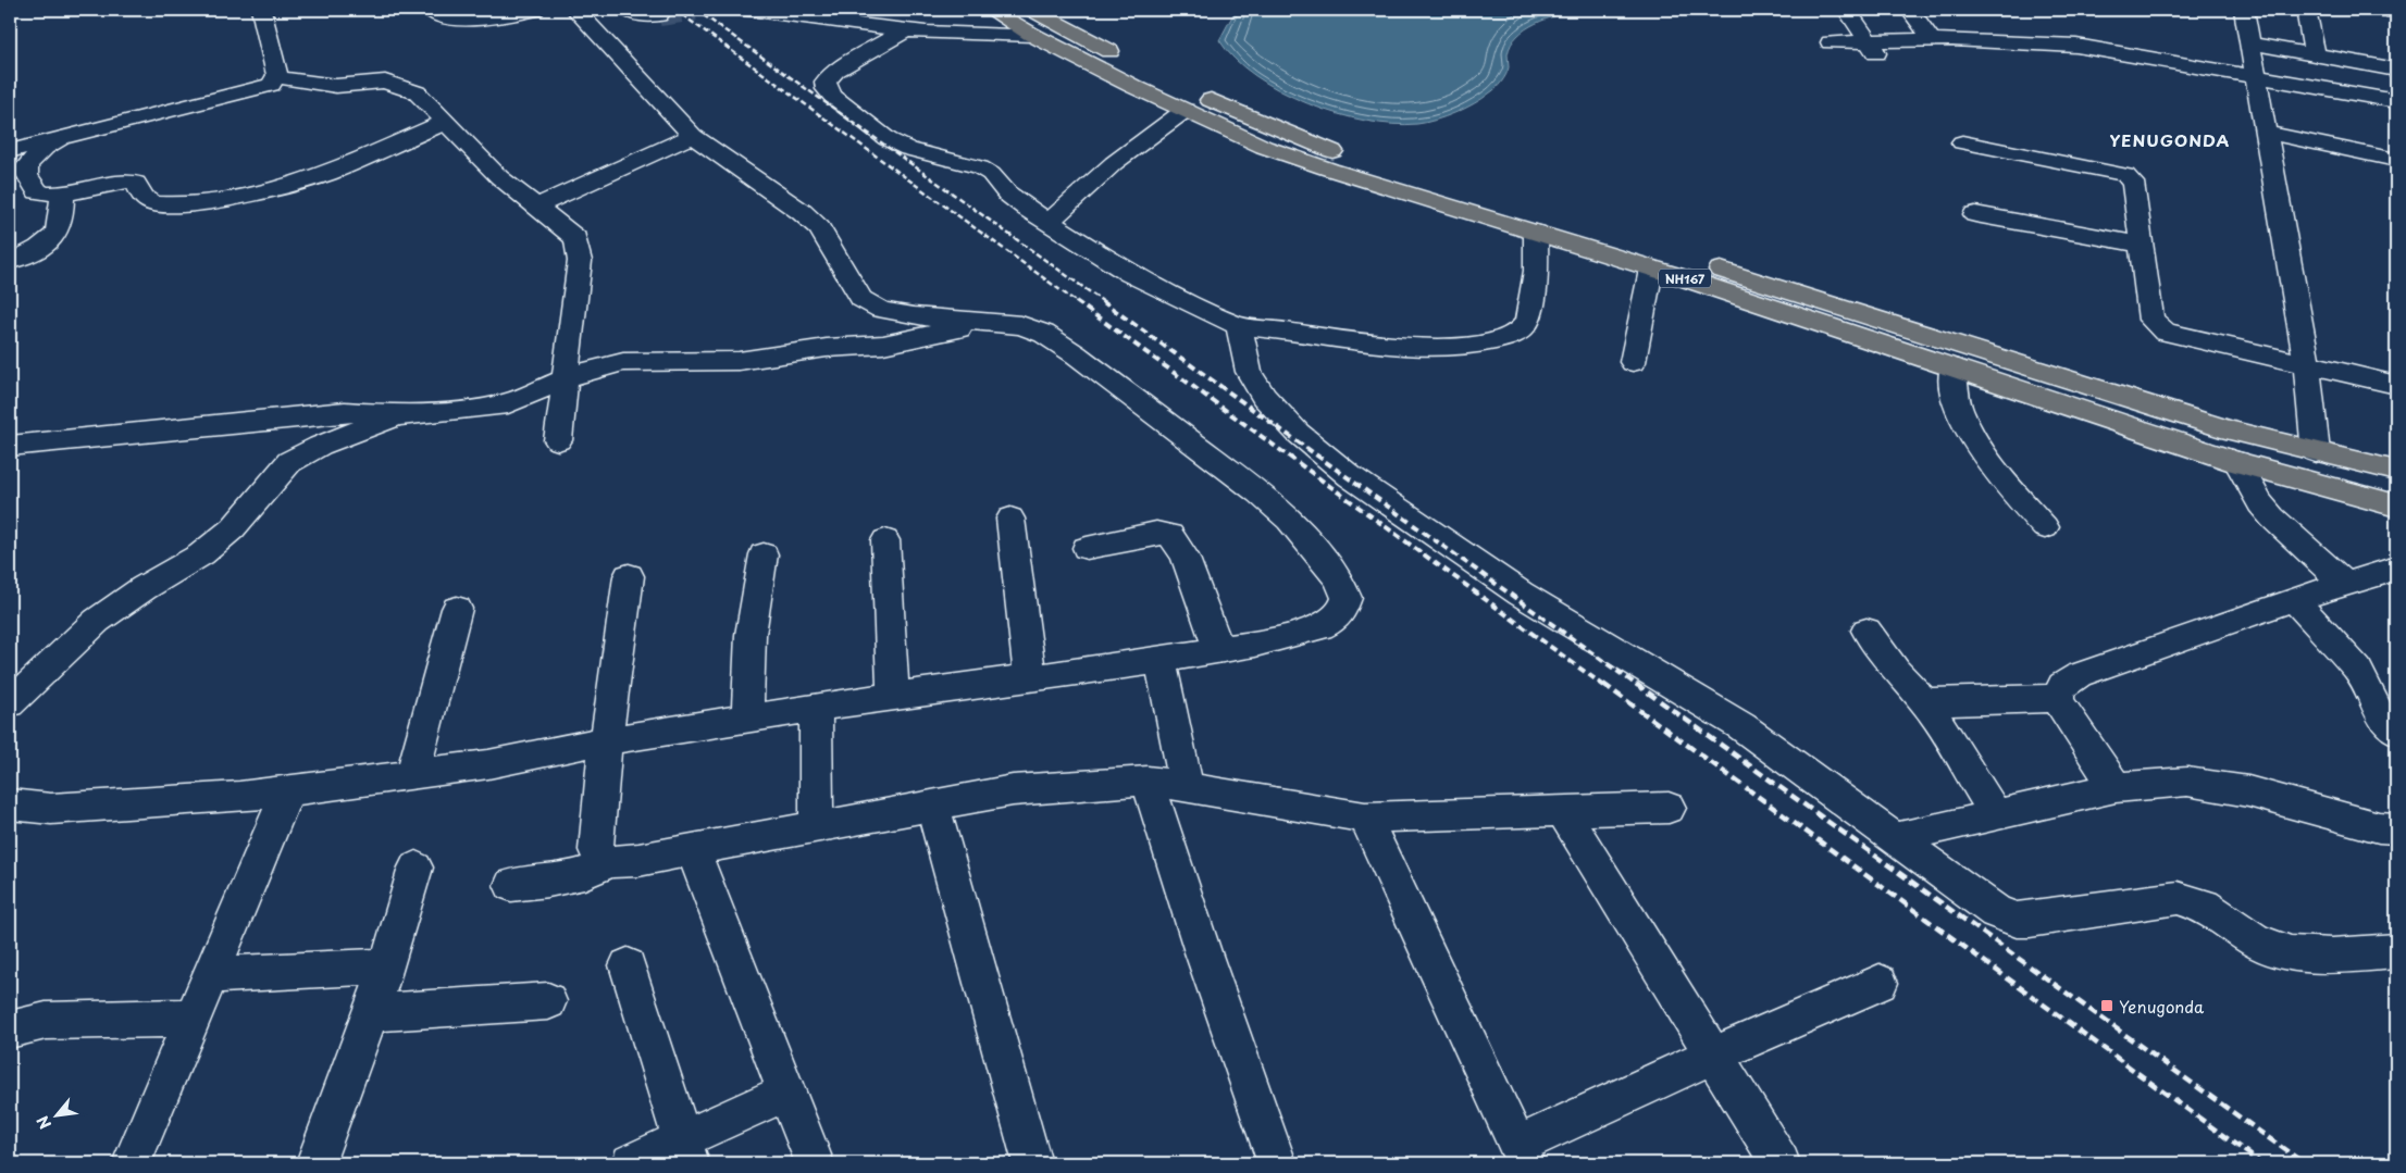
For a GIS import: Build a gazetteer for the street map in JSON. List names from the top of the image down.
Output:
{
  "streets": {
    "highway": ["NH167"]
  },
  "districts": ["YENUGONDA"],
  "places": {
    "transit": ["Yenugonda"]
  },
  "north": "bottom left"
}
